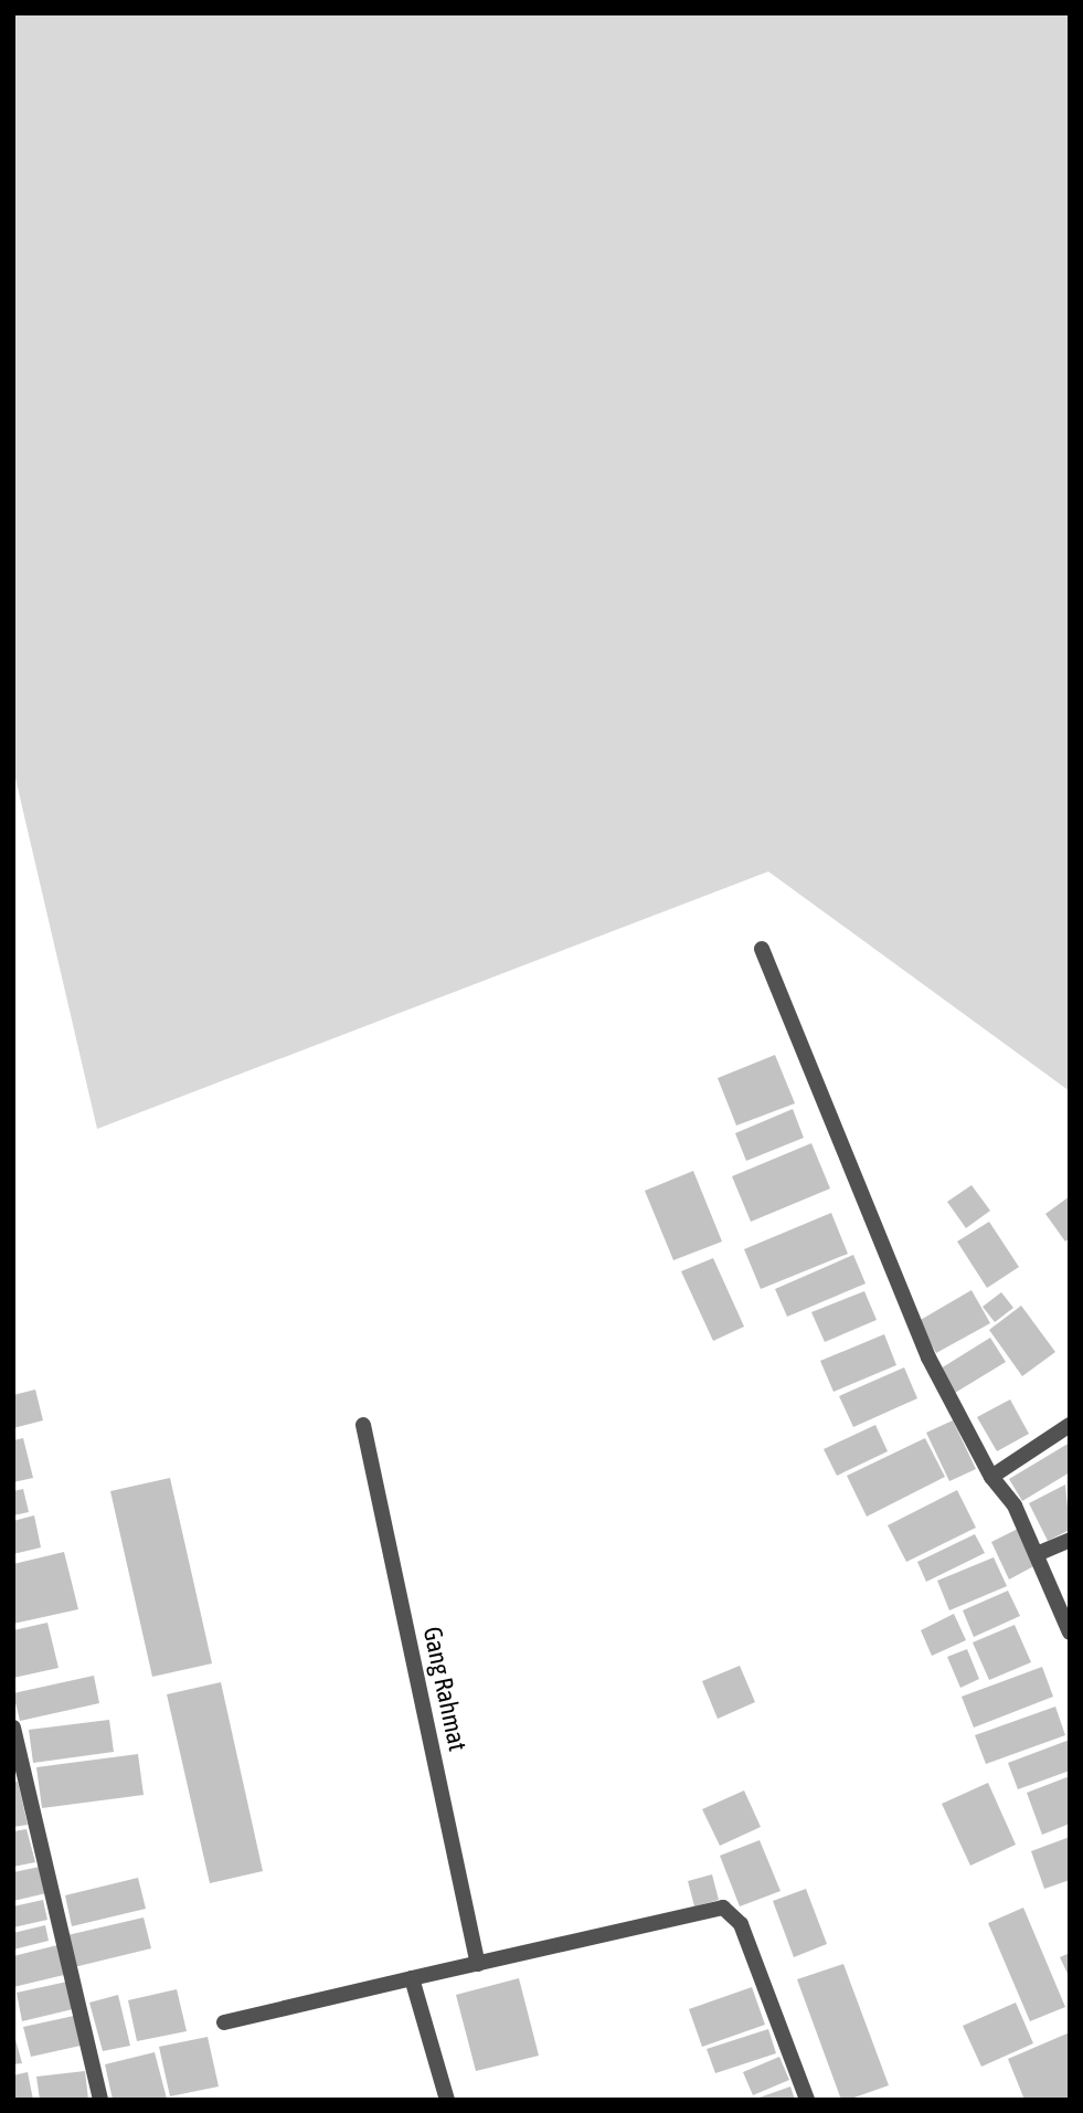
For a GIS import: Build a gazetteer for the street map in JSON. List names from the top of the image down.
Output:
{
  "streets": {
    "street": ["Gang Rahmat"]
  }
}
